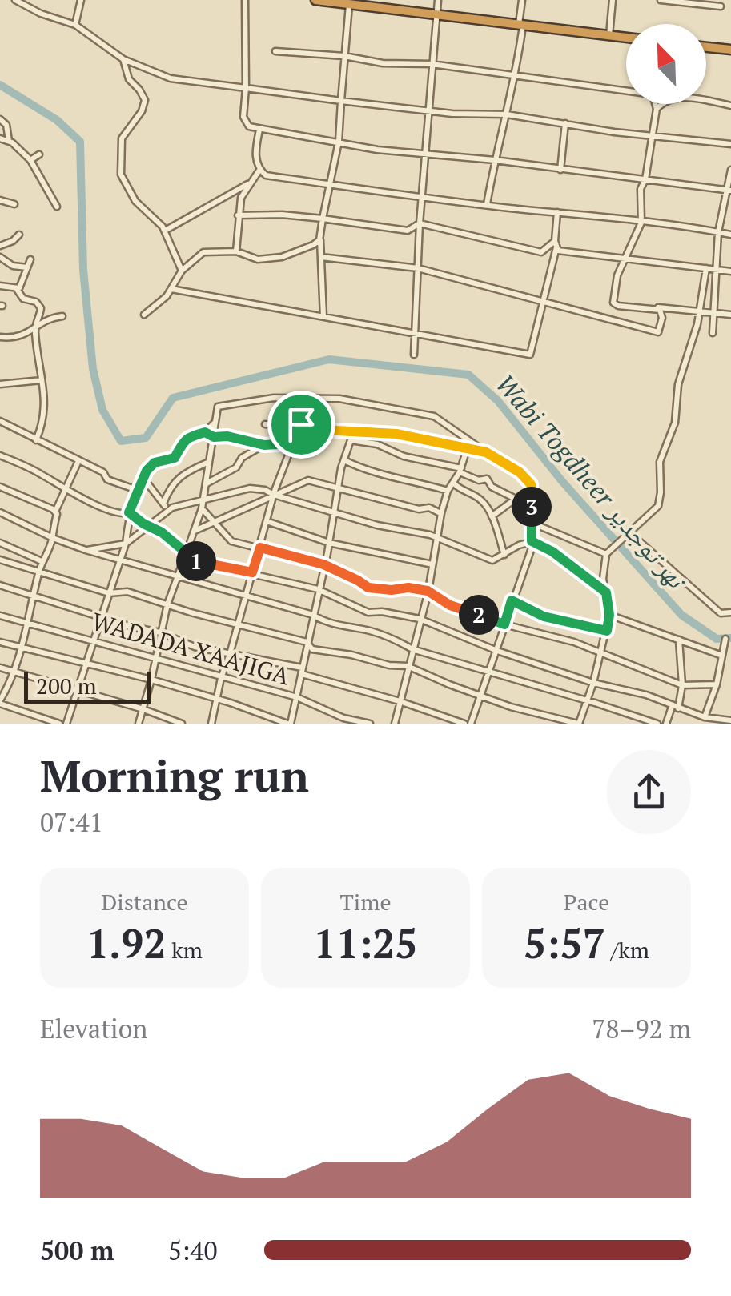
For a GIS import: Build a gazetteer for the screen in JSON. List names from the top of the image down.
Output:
{
  "streets": {
    "street": ["WADADA XAAJIGA"]
  },
  "water": ["Wabi Togdheer نهر توجدير"],
  "scale_bar": "200 m",
  "north": "top left",
  "page": {
    "pins": ["3", "1", "2"],
    "scale": "200 m",
    "heading": ["Morning run", "07:41"],
    "stats": [
      ["Distance", "1.92 km"],
      ["Time", "11:25"],
      ["Pace", "5:57 /km"]
    ],
    "chart": ["Elevation", "78–92 m"],
    "list": [
      {
        "name": "500 m",
        "note": "5:40"
      }
    ]
  }
}
